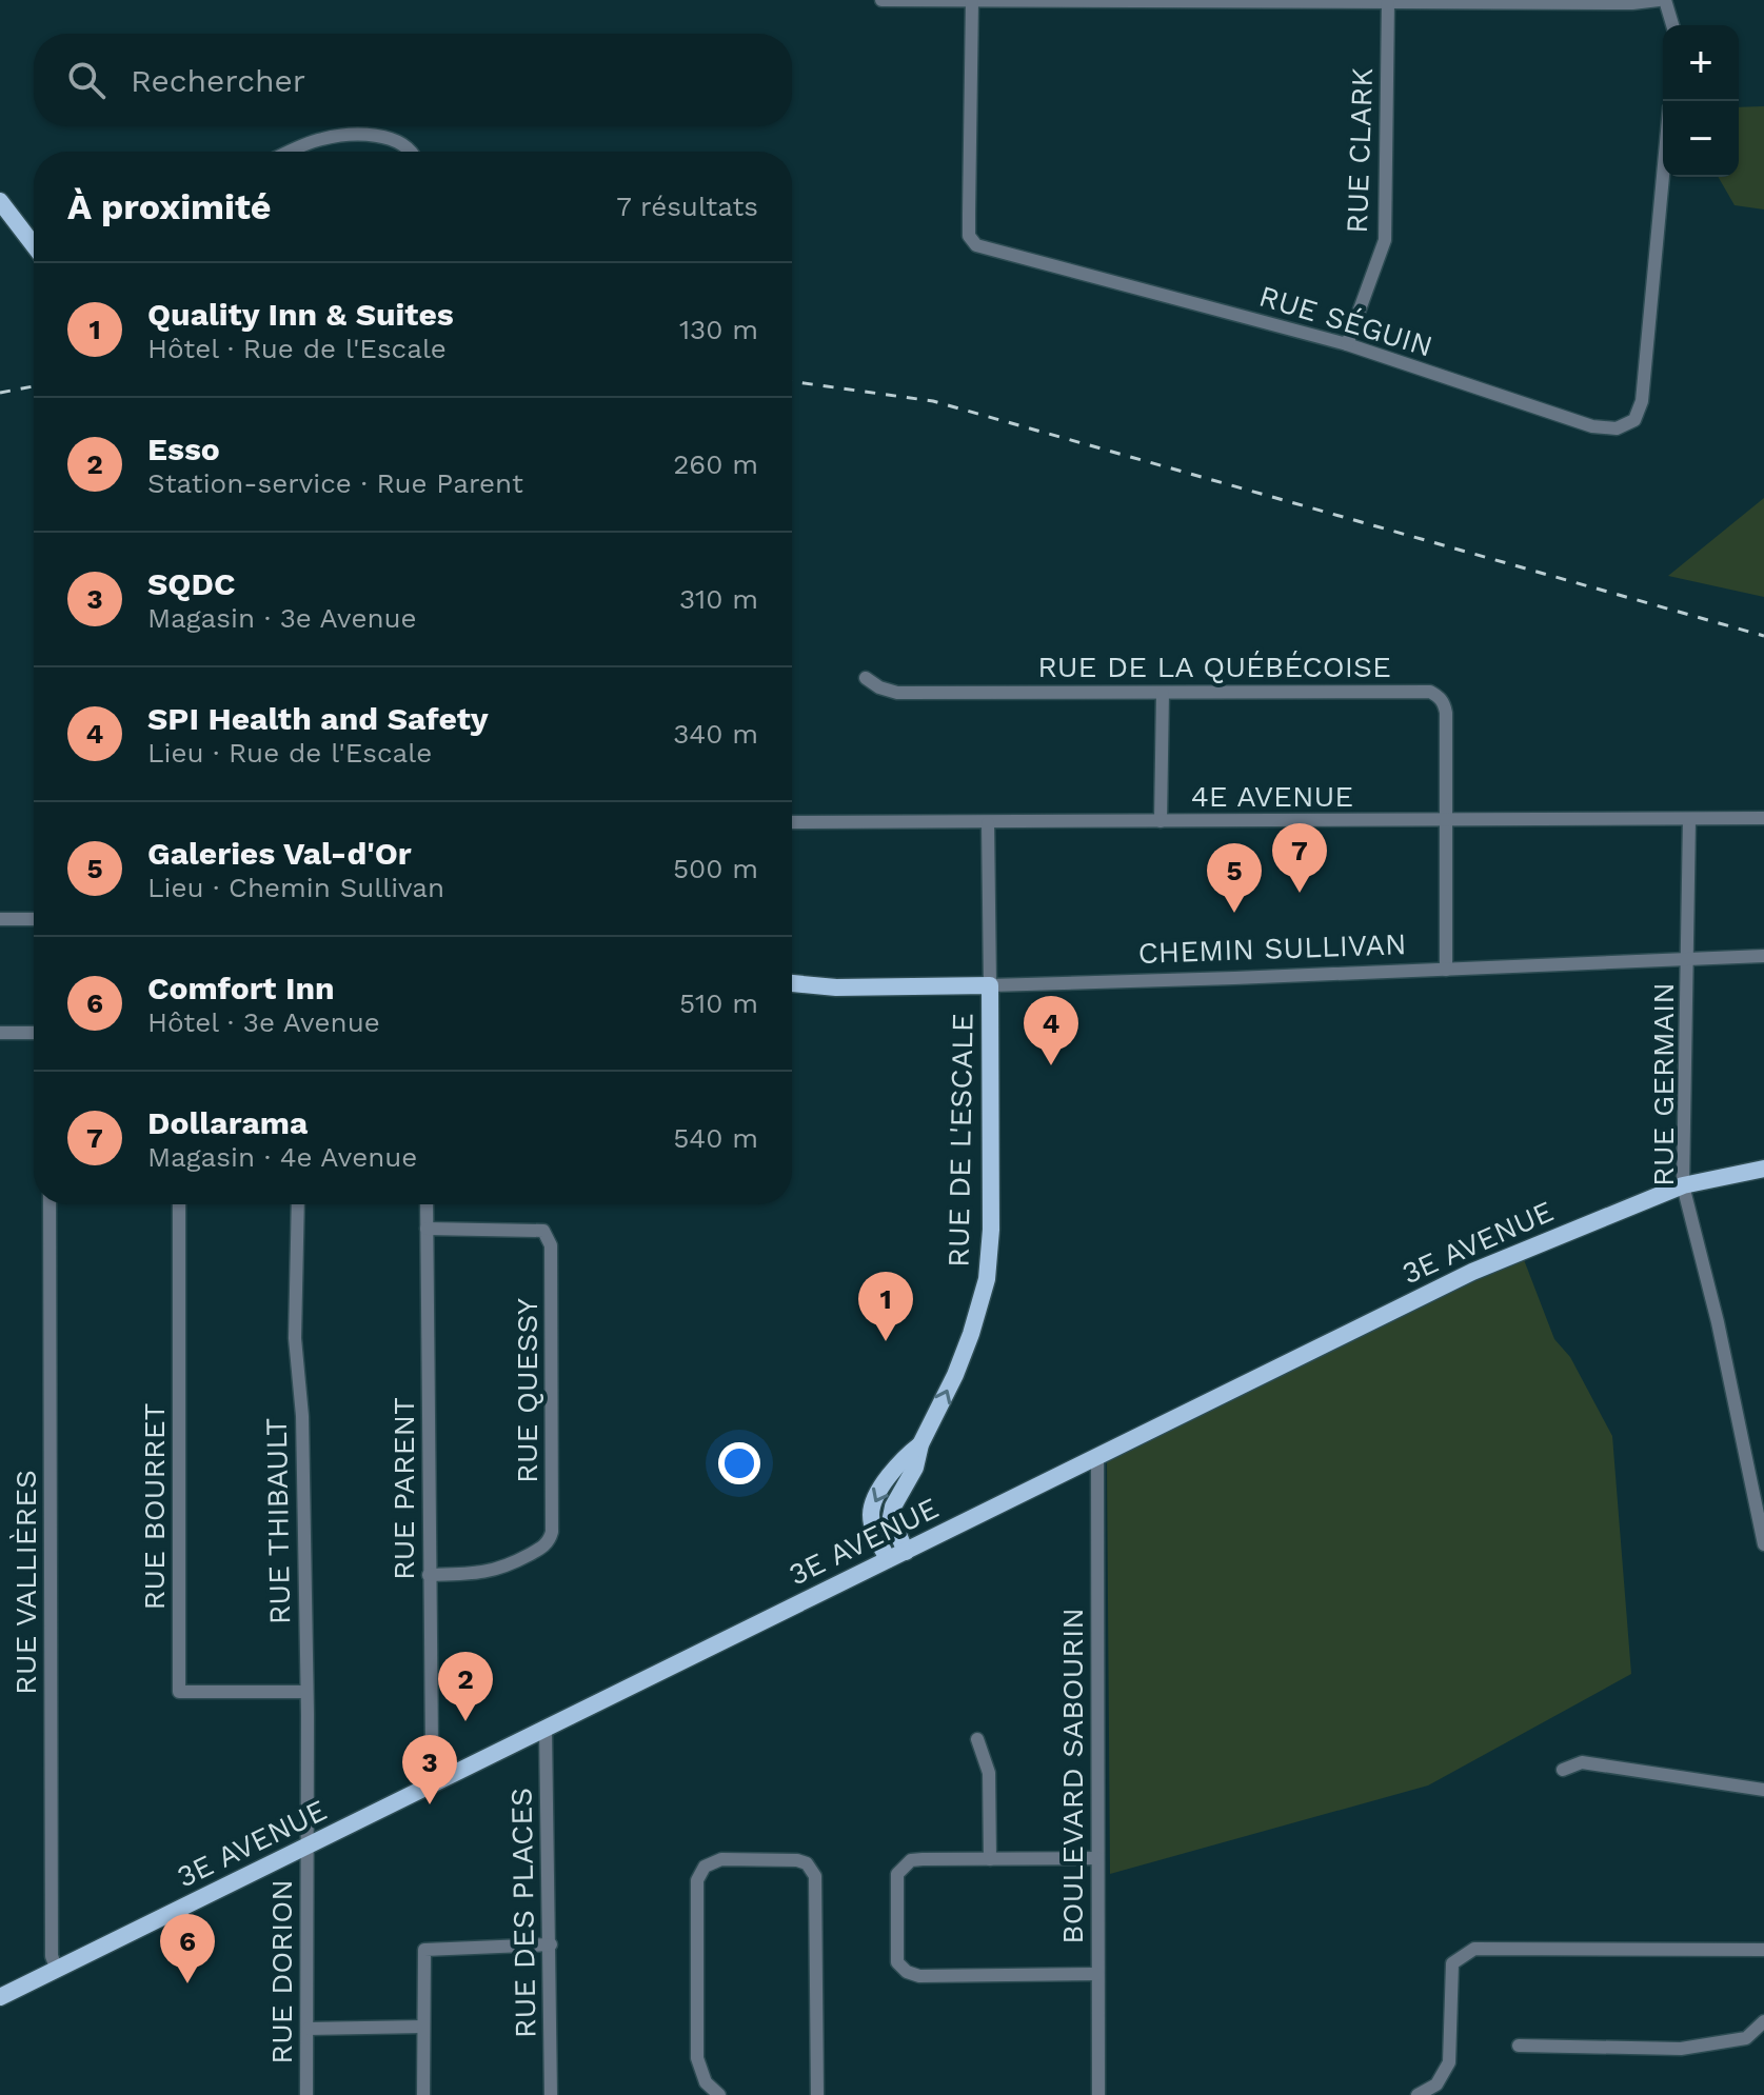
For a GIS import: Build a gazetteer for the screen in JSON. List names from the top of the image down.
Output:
{
  "streets": {
    "main road": ["CHEMIN SULLIVAN", "RUE DE L'ESCALE", "3E AVENUE"],
    "street": [
      "RUE CLARK",
      "RUE SÉGUIN",
      "RUE DE LA QUÉBÉCOISE",
      "4E AVENUE",
      "RUE GERMAIN",
      "RUE QUESSY",
      "RUE PARENT",
      "RUE BOURRET",
      "RUE THIBAULT",
      "RUE VALLIÈRES",
      "BOULEVARD SABOURIN",
      "RUE DES PLACES",
      "RUE DORION"
    ]
  },
  "crossings": [
    ["RUE CLARK", "RUE SÉGUIN"],
    ["RUE DE LA QUÉBÉCOISE", "4E AVENUE"],
    ["4E AVENUE", "RUE GERMAIN"],
    ["4E AVENUE", "RUE DE L'ESCALE"],
    ["CHEMIN SULLIVAN", "RUE GERMAIN"],
    ["CHEMIN SULLIVAN", "RUE DE L'ESCALE"],
    ["RUE GERMAIN", "3E AVENUE"],
    ["RUE DE L'ESCALE", "3E AVENUE"],
    ["3E AVENUE", "RUE PARENT"],
    ["3E AVENUE", "RUE THIBAULT"],
    ["3E AVENUE", "RUE VALLIÈRES"],
    ["3E AVENUE", "BOULEVARD SABOURIN"],
    ["3E AVENUE", "RUE DES PLACES"],
    ["3E AVENUE", "RUE DORION"],
    ["RUE QUESSY", "RUE PARENT"],
    ["RUE BOURRET", "RUE THIBAULT"],
    ["RUE THIBAULT", "RUE DORION"]
  ],
  "page": {
    "map_buttons": ["+", "−"],
    "search": "Rechercher",
    "heading": ["À proximité", "7 résultats"],
    "list": [
      {
        "mark": "1",
        "name": "Quality Inn & Suites",
        "note": "Hôtel · Rue de l'Escale",
        "value": "130 m"
      },
      {
        "mark": "2",
        "name": "Esso",
        "note": "Station-service · Rue Parent",
        "value": "260 m"
      },
      {
        "mark": "3",
        "name": "SQDC",
        "note": "Magasin · 3e Avenue",
        "value": "310 m"
      },
      {
        "mark": "4",
        "name": "SPI Health and Safety",
        "note": "Lieu · Rue de l'Escale",
        "value": "340 m"
      },
      {
        "mark": "5",
        "name": "Galeries Val-d'Or",
        "note": "Lieu · Chemin Sullivan",
        "value": "500 m"
      },
      {
        "mark": "6",
        "name": "Comfort Inn",
        "note": "Hôtel · 3e Avenue",
        "value": "510 m"
      },
      {
        "mark": "7",
        "name": "Dollarama",
        "note": "Magasin · 4e Avenue",
        "value": "540 m"
      }
    ],
    "pins": [
      "7",
      "5",
      "4",
      "1",
      "2",
      "3",
      "6"
    ]
  }
}
